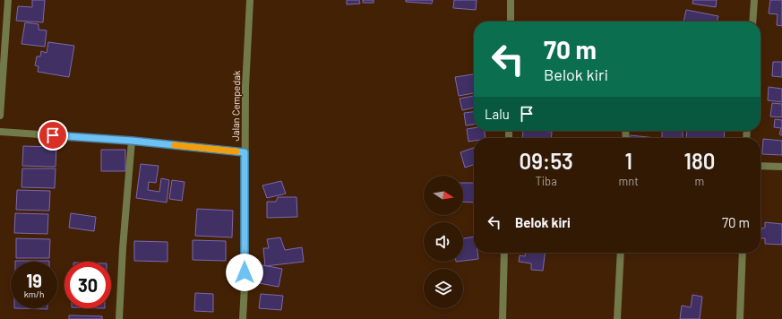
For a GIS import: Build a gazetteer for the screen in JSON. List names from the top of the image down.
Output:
{
  "streets": {
    "street": ["Jalan Cempedak"]
  },
  "north": "right",
  "page": {
    "turn": ["70 m", "Belok kiri"],
    "then": "Lalu",
    "eta": [
      "09:53",
      "Tiba",
      "1",
      "mnt",
      "180",
      "m"
    ],
    "list": [
      {
        "name": "Belok kiri",
        "value": "70 m"
      }
    ],
    "speed": "19 km/h",
    "limit": "30"
  }
}
